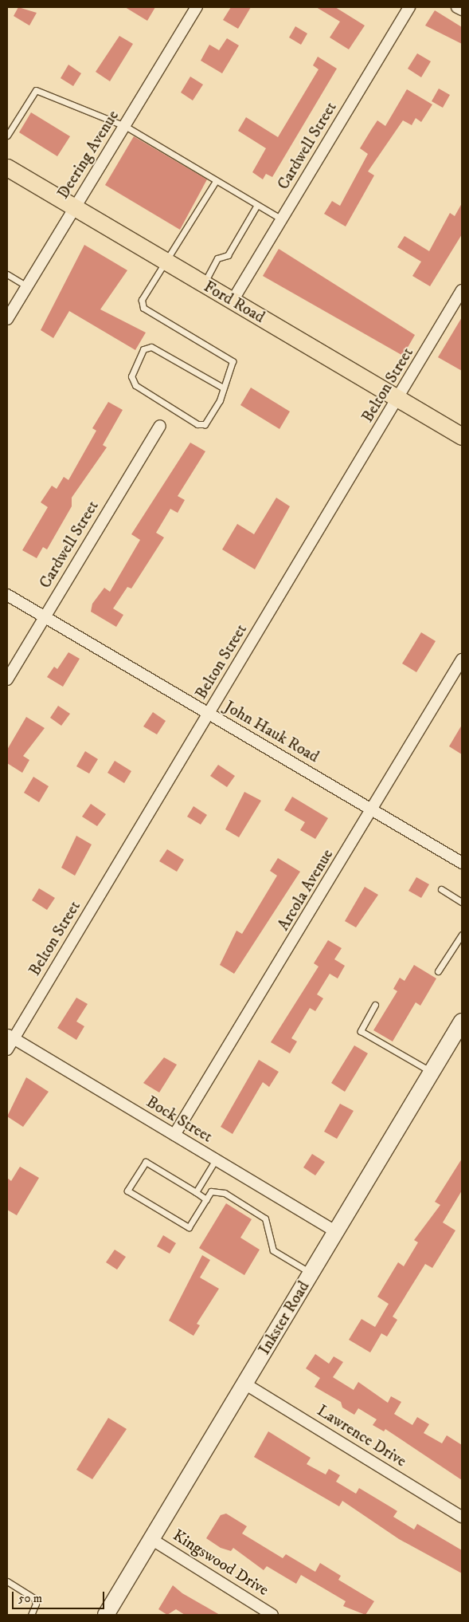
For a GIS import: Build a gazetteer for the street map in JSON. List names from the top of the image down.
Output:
{
  "streets": {
    "main road": ["Ford Road", "Inkster Road"],
    "street": [
      "Cardwell Street",
      "Deering Avenue",
      "Belton Street",
      "John Hauk Road",
      "Arcola Avenue",
      "Bock Street",
      "Lawrence Drive",
      "Kingswood Drive"
    ]
  },
  "crossings": [
    ["Cardwell Street", "Ford Road"],
    ["Cardwell Street", "John Hauk Road"],
    ["Deering Avenue", "Ford Road"],
    ["Ford Road", "Belton Street"],
    ["Belton Street", "John Hauk Road"],
    ["Belton Street", "Bock Street"],
    ["John Hauk Road", "Arcola Avenue"],
    ["Arcola Avenue", "Bock Street"],
    ["Bock Street", "Inkster Road"],
    ["Inkster Road", "Lawrence Drive"],
    ["Inkster Road", "Kingswood Drive"]
  ],
  "scale_bar": "50 m"
}
